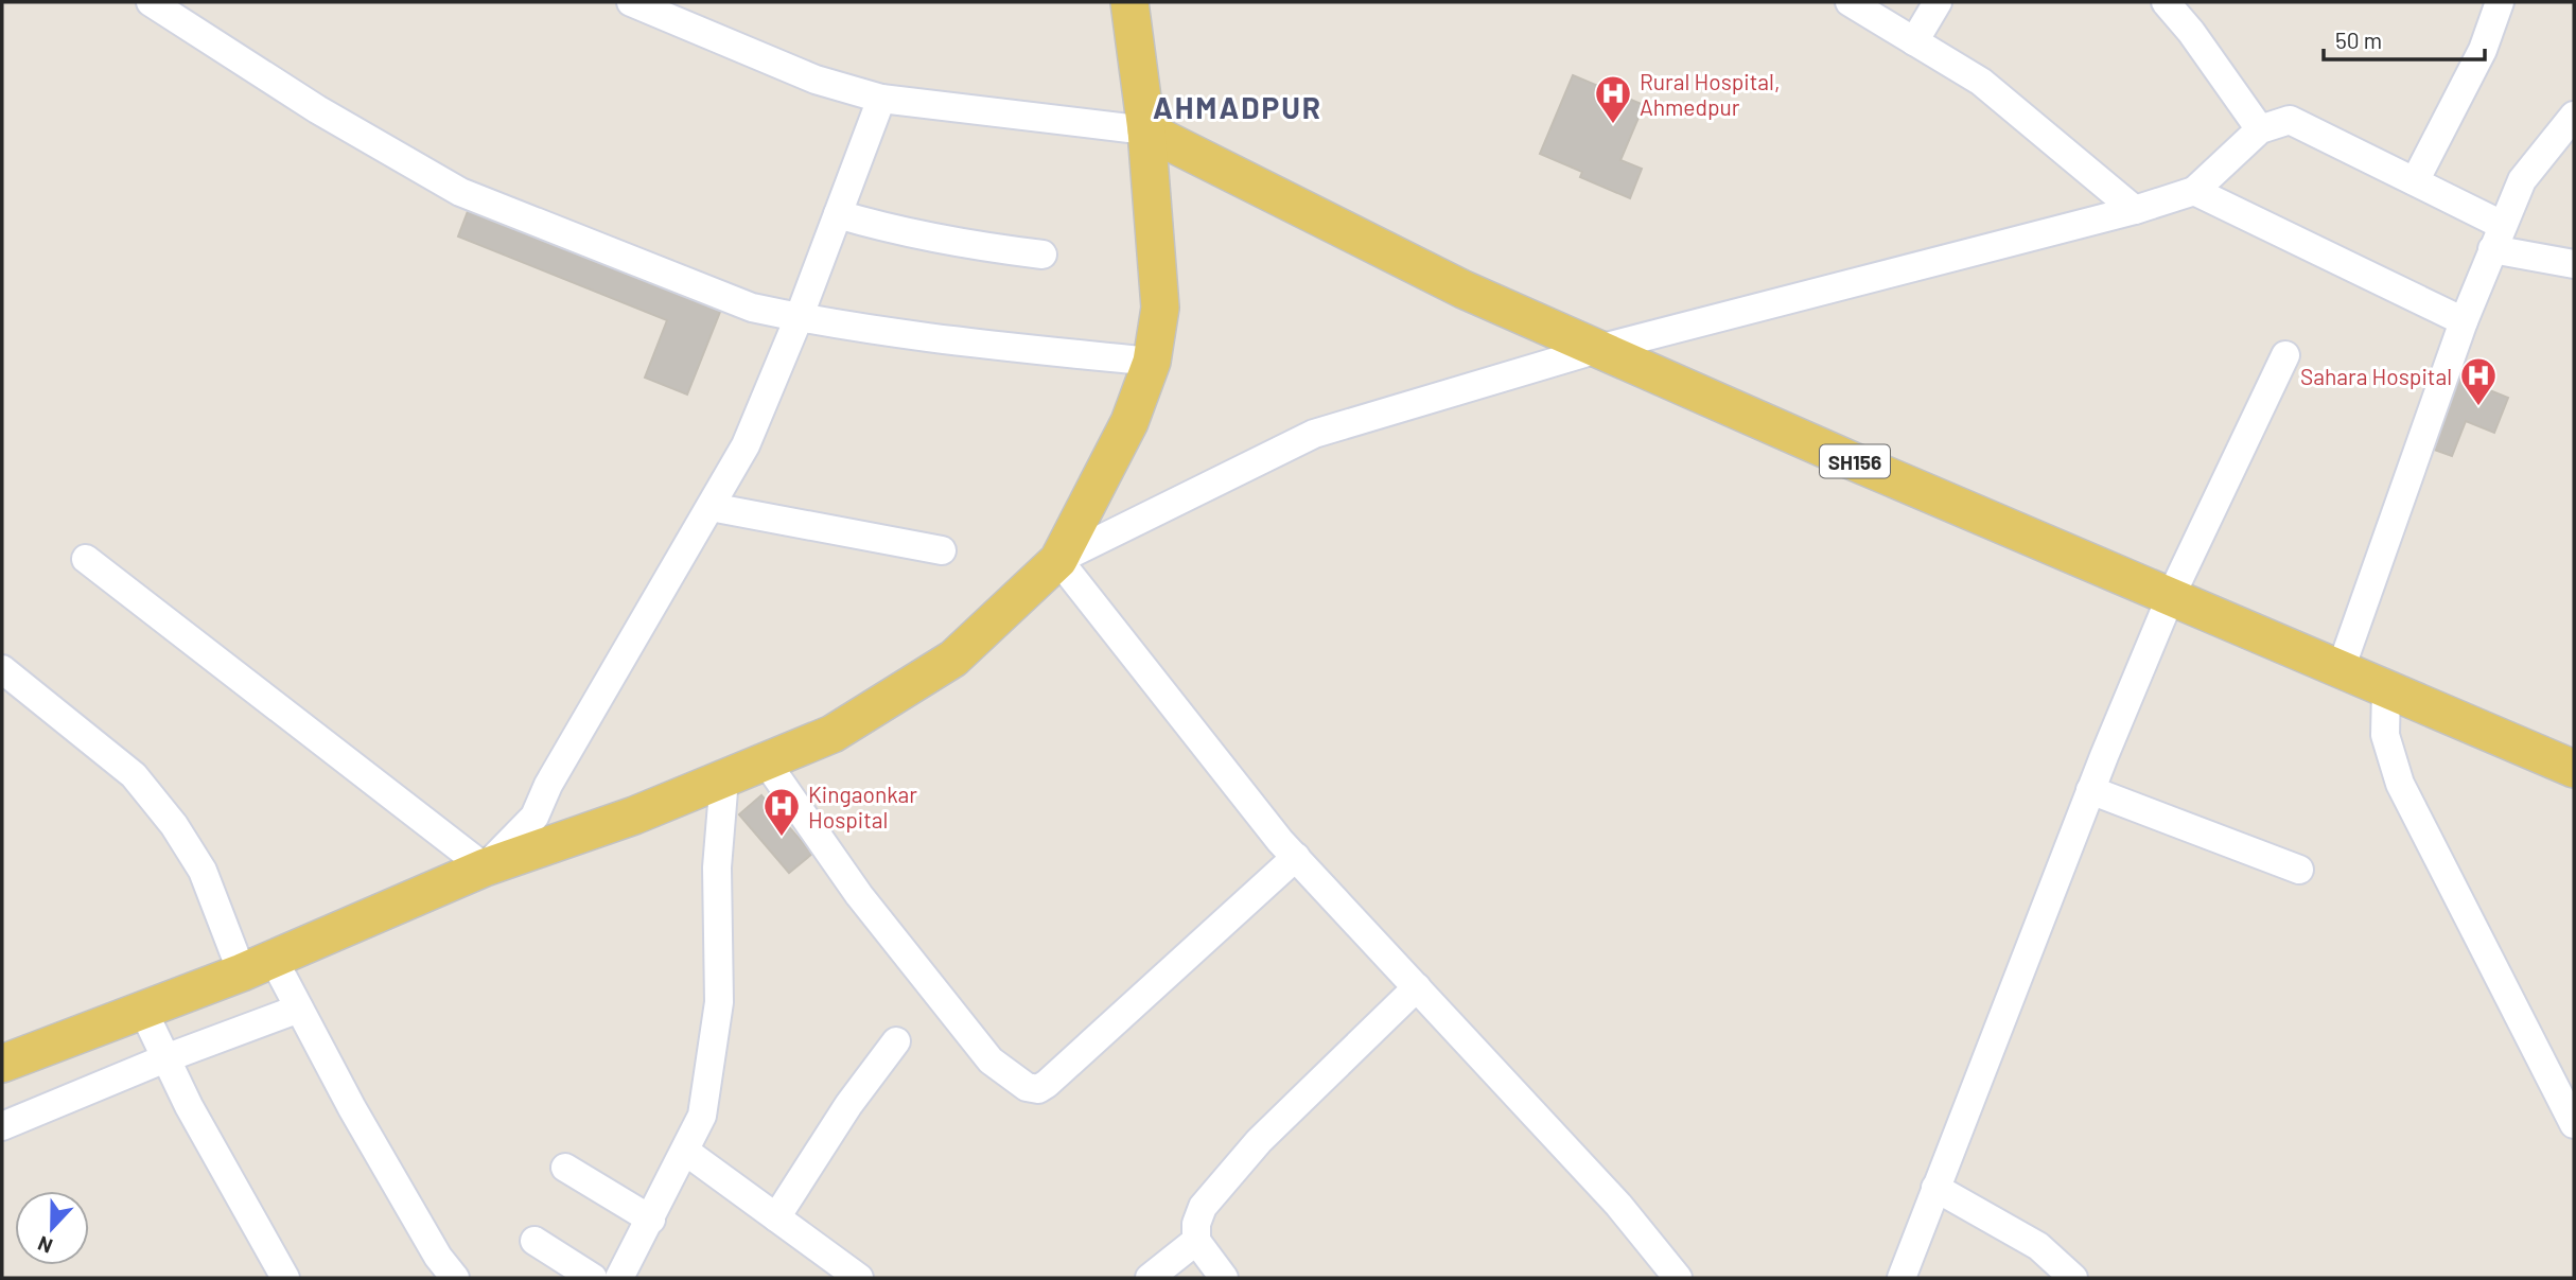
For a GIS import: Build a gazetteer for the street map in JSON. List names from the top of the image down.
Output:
{
  "streets": {
    "main road": ["SH156"]
  },
  "districts": ["AHMADPUR"],
  "places": {
    "hospital": ["Rural Hospital, Ahmedpur", "Sahara Hospital", "Kingaonkar Hospital"]
  },
  "scale_bar": "50 m",
  "north": "bottom"
}
